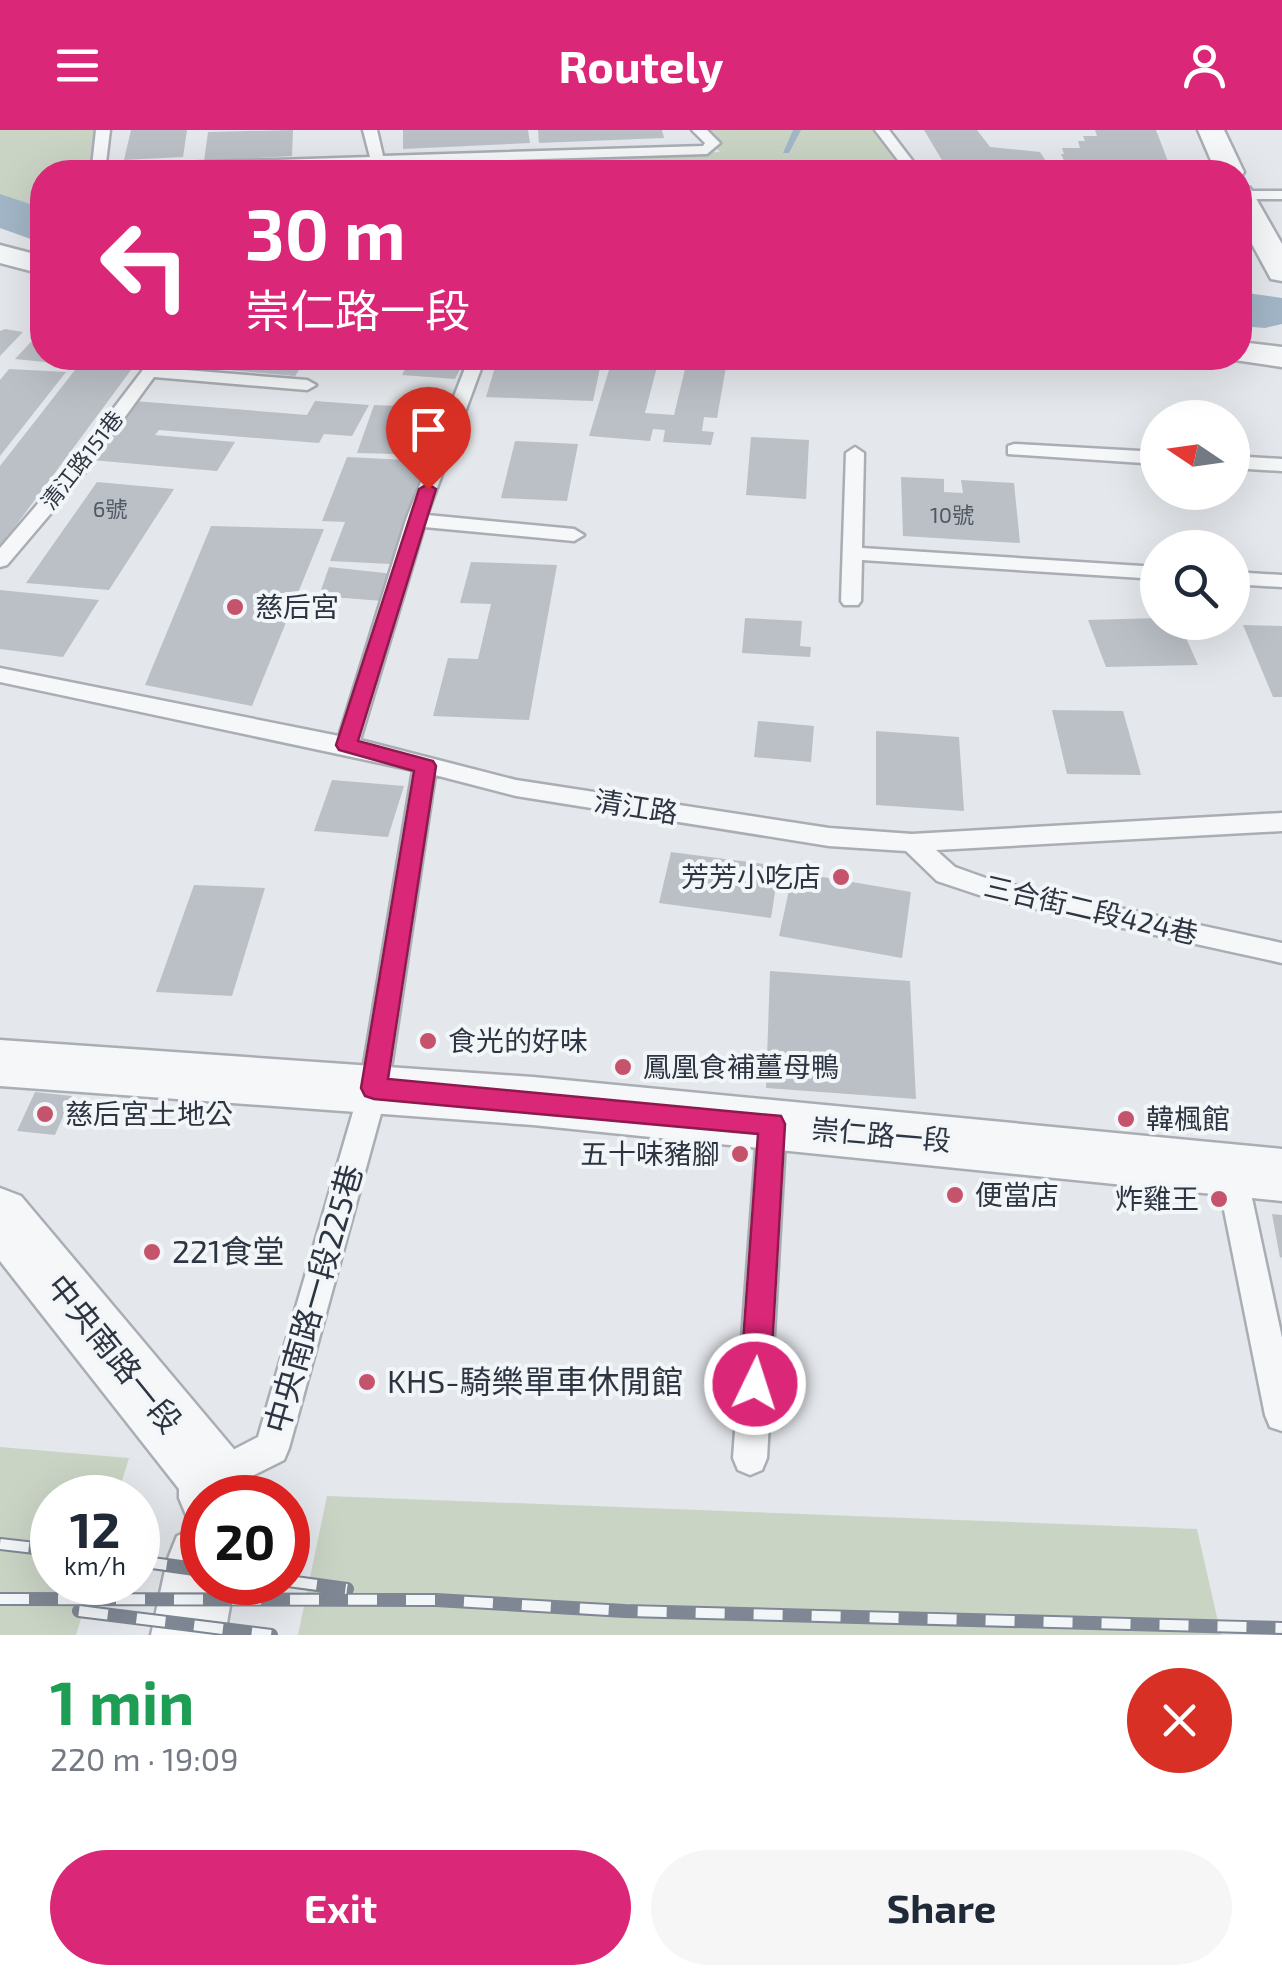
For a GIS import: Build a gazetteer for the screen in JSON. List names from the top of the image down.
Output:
{
  "streets": {
    "street": ["崇仁路一段", "中央南路一段"],
    "lane": [
      "清江路151巷",
      "清江路",
      "三合街二段424巷",
      "中央南路一段225巷"
    ]
  },
  "crossings": [
    ["清江路", "三合街二段424巷"],
    ["清江路", "中央南路一段225巷"],
    ["崇仁路一段", "中央南路一段225巷"]
  ],
  "places": [
    "慈后宮",
    "芳芳小吃店",
    "食光的好味",
    "鳳凰食補薑母鴨",
    "慈后宮土地公",
    "韓楓館",
    "五十味豬腳",
    "便當店",
    "炸雞王",
    "221食堂",
    "KHS-騎樂單車休閒館"
  ],
  "house_numbers": ["6號", "10號"],
  "north": "left",
  "page": {
    "header": "Routely",
    "turn": ["30 m", "崇仁路一段"],
    "speed": "12 km/h",
    "limit": "20",
    "heading": ["1 min", "220 m · 19:09"],
    "buttons": ["Exit", "Share"]
  }
}
